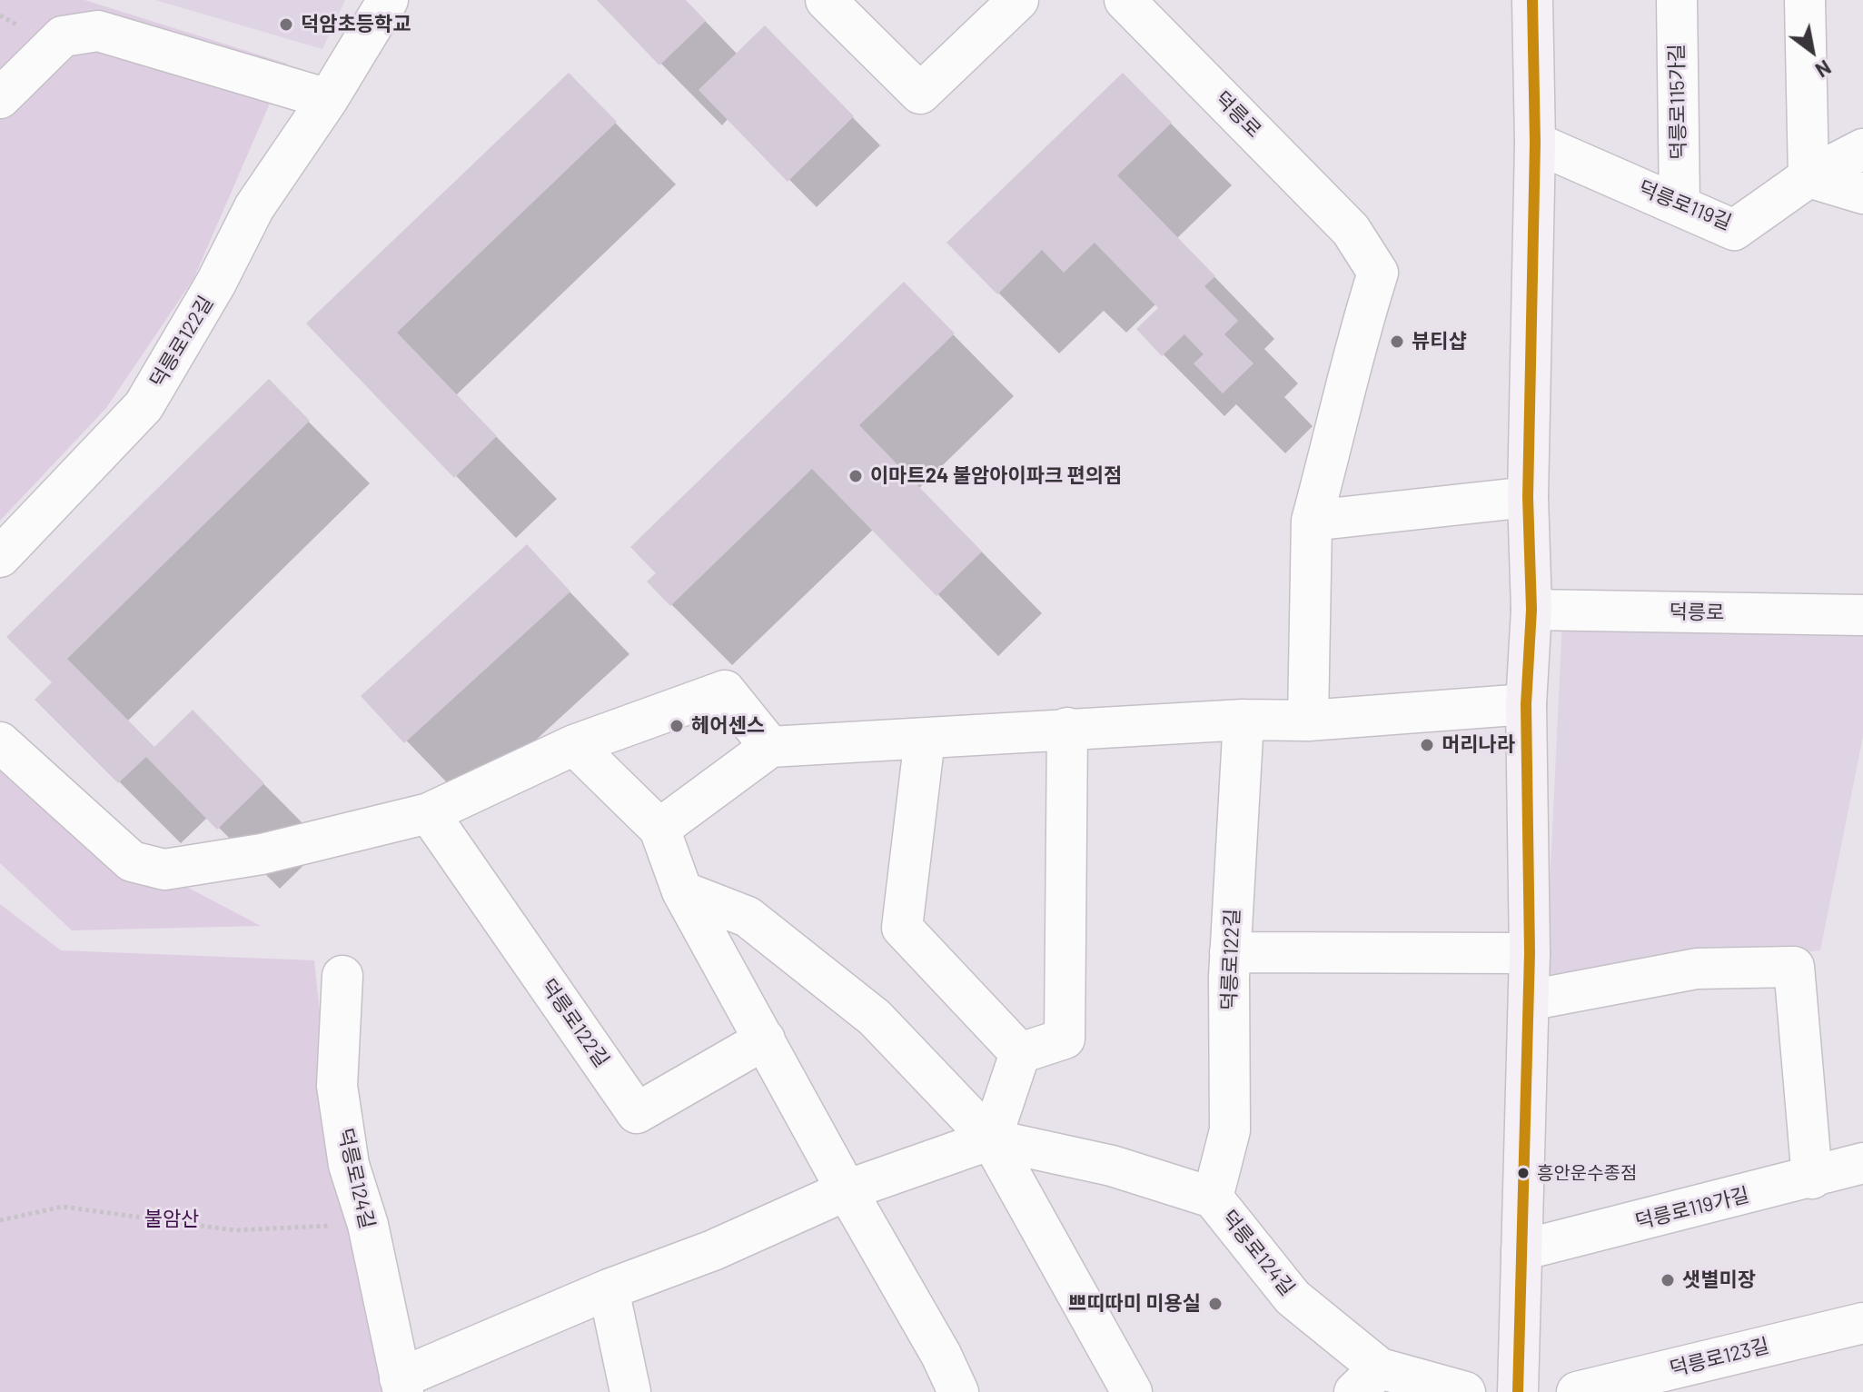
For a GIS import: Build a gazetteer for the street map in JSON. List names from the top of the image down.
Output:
{
  "streets": {
    "street": [
      "덕릉로115가길",
      "덕릉로",
      "덕릉로119길",
      "덕릉로122길",
      "덕릉로124길",
      "덕릉로119가길",
      "덕릉로123길"
    ]
  },
  "crossings": [
    ["덕릉로115가길", "덕릉로119길"],
    ["덕릉로122길", "덕릉로124길"]
  ],
  "parks": ["불암산"],
  "places": [
    "덕암초등학교",
    "뷰티샵",
    "이마트24 불암아이파크 편의점",
    "헤어센스",
    "머리나라",
    "흥안운수종점",
    "샛별미장",
    "쁘띠따미 미용실"
  ],
  "north": "bottom right"
}
